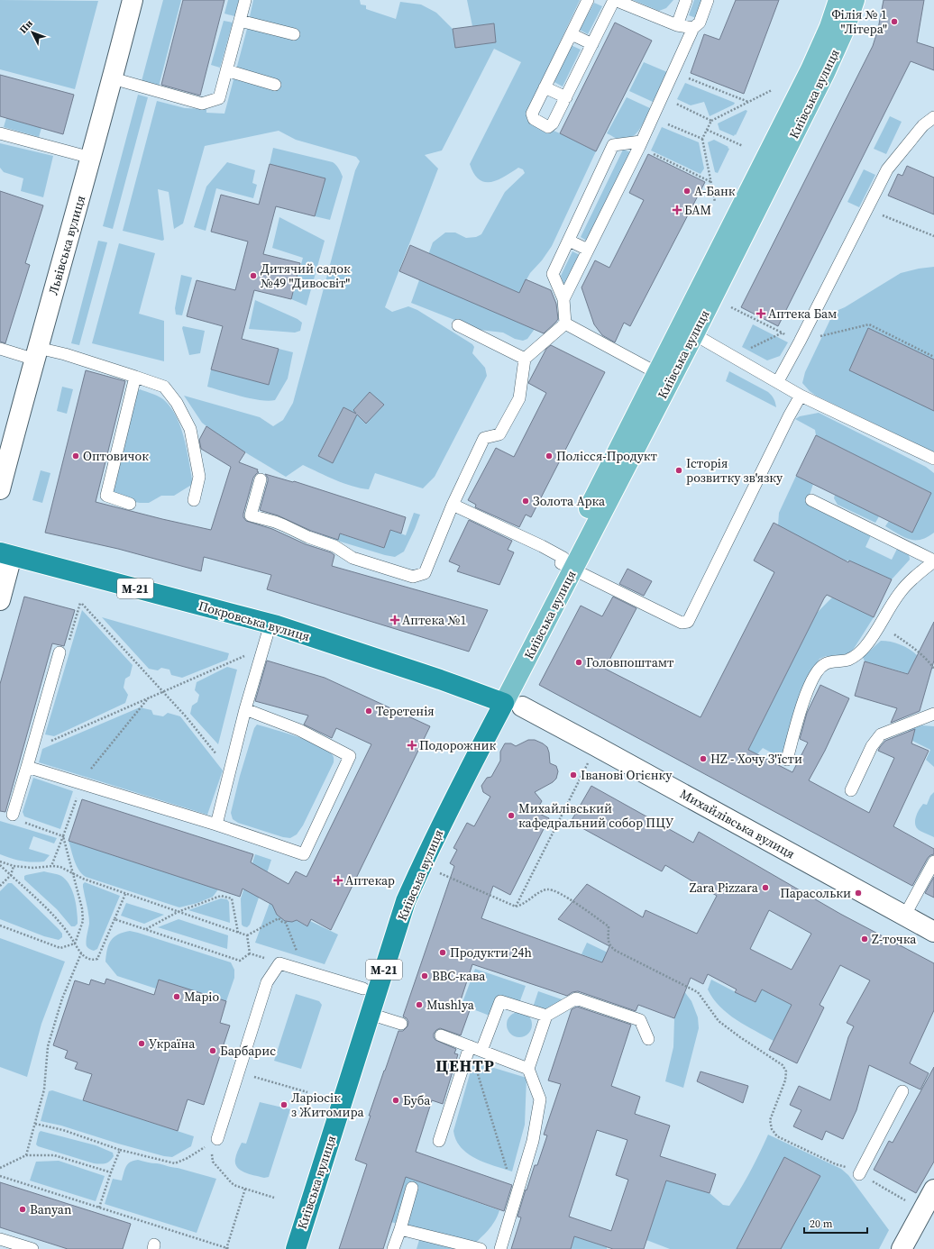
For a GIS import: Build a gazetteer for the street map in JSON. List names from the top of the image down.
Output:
{
  "streets": {
    "highway": ["Київська вулиця", "М-21", "Покровська вулиця"],
    "street": ["Львівська вулиця", "Михайлівська вулиця"]
  },
  "crossings": [
    ["Київська вулиця", "Покровська вулиця"],
    ["Київська вулиця", "Михайлівська вулиця"],
    ["Покровська вулиця", "Михайлівська вулиця"]
  ],
  "districts": ["ЦЕНТР"],
  "places": {
    "other": [
      "Філія № 1 \"Літера\"",
      "А-Банк",
      "Дитячий садок №49 \"Дивосвіт\"",
      "Оптовичок",
      "Полісся-Продукт",
      "Історія розвитку зв'язку",
      "Золота Арка",
      "Головпоштамт",
      "Теретенія",
      "HZ - Хочу З'їсти",
      "Іванові Огієнку",
      "Михайлівський кафедральний собор ПЦУ",
      "Zara Pizzara",
      "Парасольки",
      "Z-точка",
      "Продукти 24h",
      "BBC-кава",
      "Маріо",
      "Mushlya",
      "Україна",
      "Барбарис",
      "Буба",
      "Ларіосік з Житомира",
      "Banyan"
    ],
    "health": [
      "БАМ",
      "Аптека Бам",
      "Аптека №1",
      "Подорожник",
      "Аптекар"
    ]
  },
  "scale_bar": "20 m",
  "north": "top left"
}
